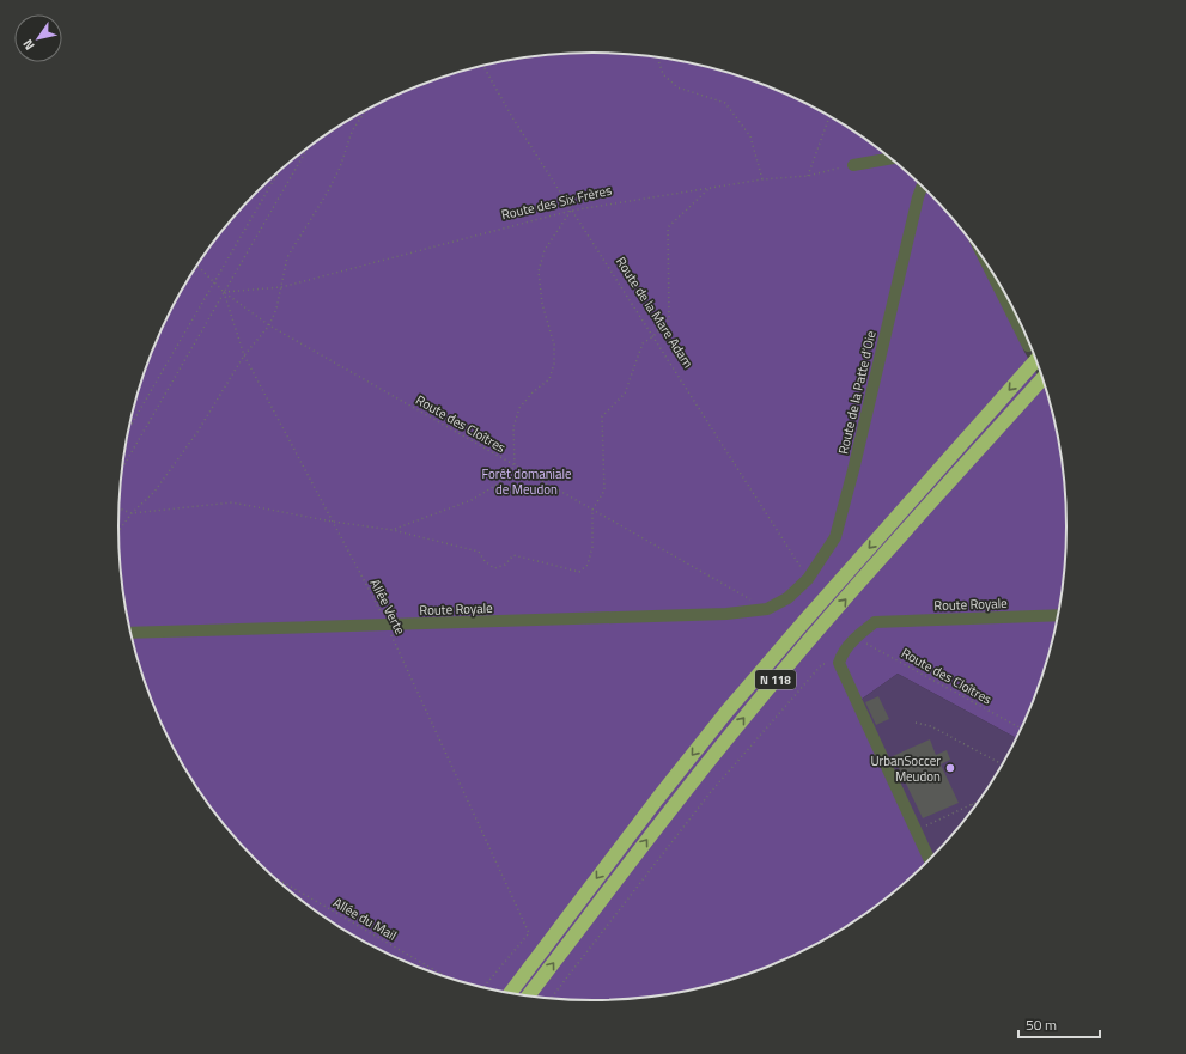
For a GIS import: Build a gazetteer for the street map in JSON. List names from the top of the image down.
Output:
{
  "streets": {
    "highway": ["N 118"],
    "street": ["Route de la Patte d'Oie", "Route Royale"],
    "path": [
      "Route des Six Frères",
      "Route de la Mare Adam",
      "Route des Cloîtres",
      "Allée Verte",
      "Allée du Mail"
    ]
  },
  "crossings": [
    ["Route des Six Frères", "Route de la Mare Adam"],
    ["Route des Six Frères", "Route des Cloîtres"],
    ["Route des Six Frères", "Allée Verte"],
    ["Route de la Mare Adam", "Route de la Patte d'Oie"],
    ["Route de la Patte d'Oie", "Route Royale"],
    ["Route des Cloîtres", "Route Royale"],
    ["Route des Cloîtres", "Allée Verte"],
    ["Route Royale", "Allée Verte"]
  ],
  "parks": ["Forêt domaniale de Meudon"],
  "places": ["UrbanSoccer Meudon"],
  "scale_bar": "50 m",
  "north": "bottom left"
}
